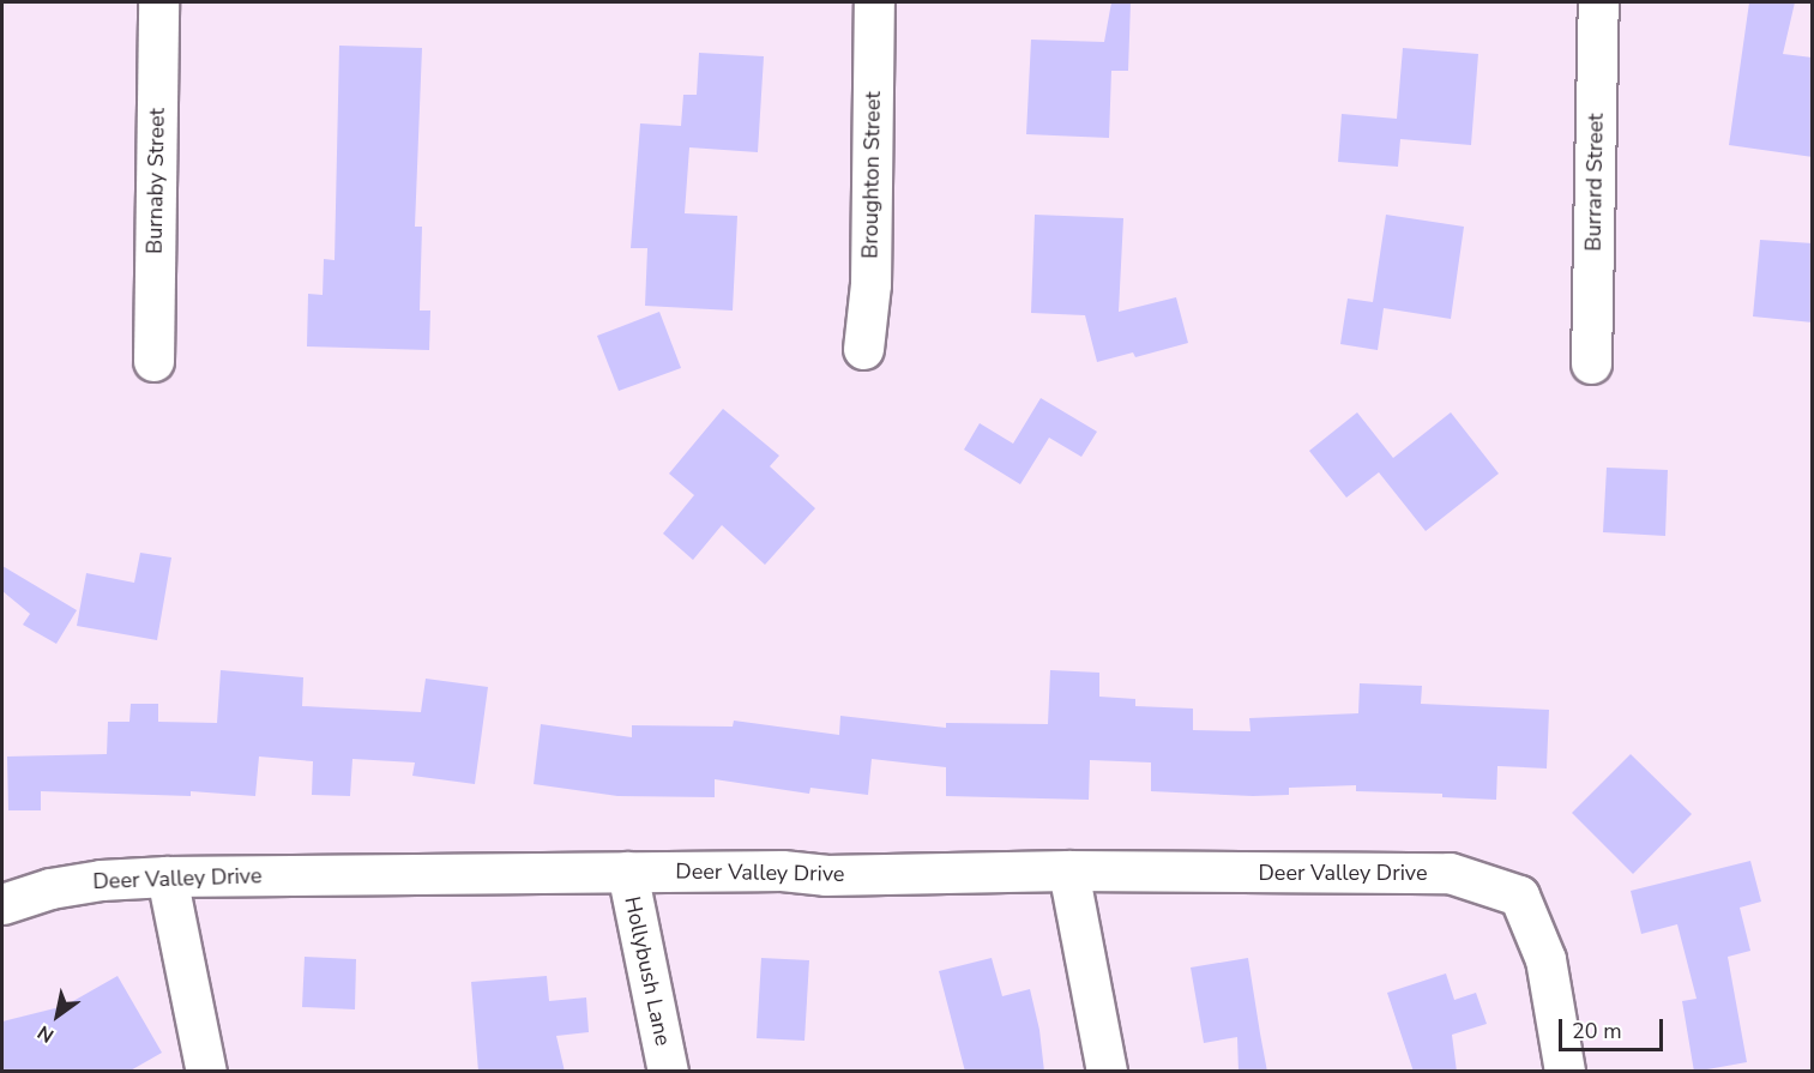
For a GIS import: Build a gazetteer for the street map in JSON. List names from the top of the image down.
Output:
{
  "streets": {
    "street": [
      "Broughton Street",
      "Burnaby Street",
      "Burrard Street",
      "Deer Valley Drive",
      "Hollybush Lane"
    ]
  },
  "crossings": [
    ["Deer Valley Drive", "Hollybush Lane"]
  ],
  "scale_bar": "20 m",
  "north": "bottom left"
}
